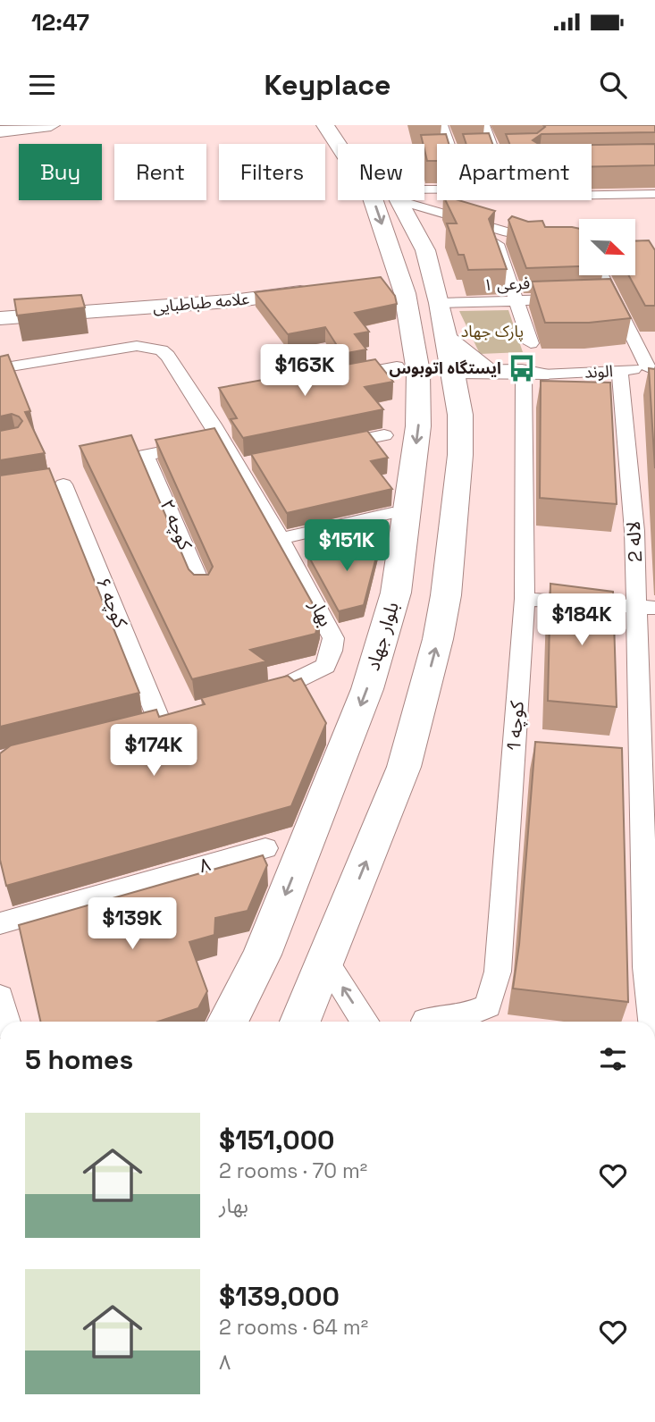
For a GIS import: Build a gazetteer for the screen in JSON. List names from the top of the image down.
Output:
{
  "streets": {
    "main road": ["علامه طباطبایی", "بلوار جهاد"],
    "street": [
      "فرعی ۱",
      "الوند",
      "کوچه ۲",
      "لاله 2",
      "کوچه ۶",
      "بهار",
      "کوچه 1",
      "۸"
    ]
  },
  "crossings": [
    ["الوند", "لاله 2"],
    ["الوند", "کوچه 1"],
    ["کوچه ۲", "بهار"]
  ],
  "parks": ["پارک جهاد"],
  "places": {
    "bus stop": ["ایستگاه اتوبوس"]
  },
  "north": "bottom right",
  "page": {
    "status": "12:47",
    "header": "Keyplace",
    "chip": [
      "Buy",
      "Rent",
      "Filters",
      "New",
      "Apartment"
    ],
    "price": [
      "$163K",
      "$151K",
      "$184K",
      "$174K",
      "$139K"
    ],
    "heading": "5 homes",
    "list": [
      {
        "name": "$151,000",
        "note": "2 rooms · 70 m² · بهار"
      },
      {
        "name": "$139,000",
        "note": "2 rooms · 64 m² · ۸"
      }
    ]
  }
}
